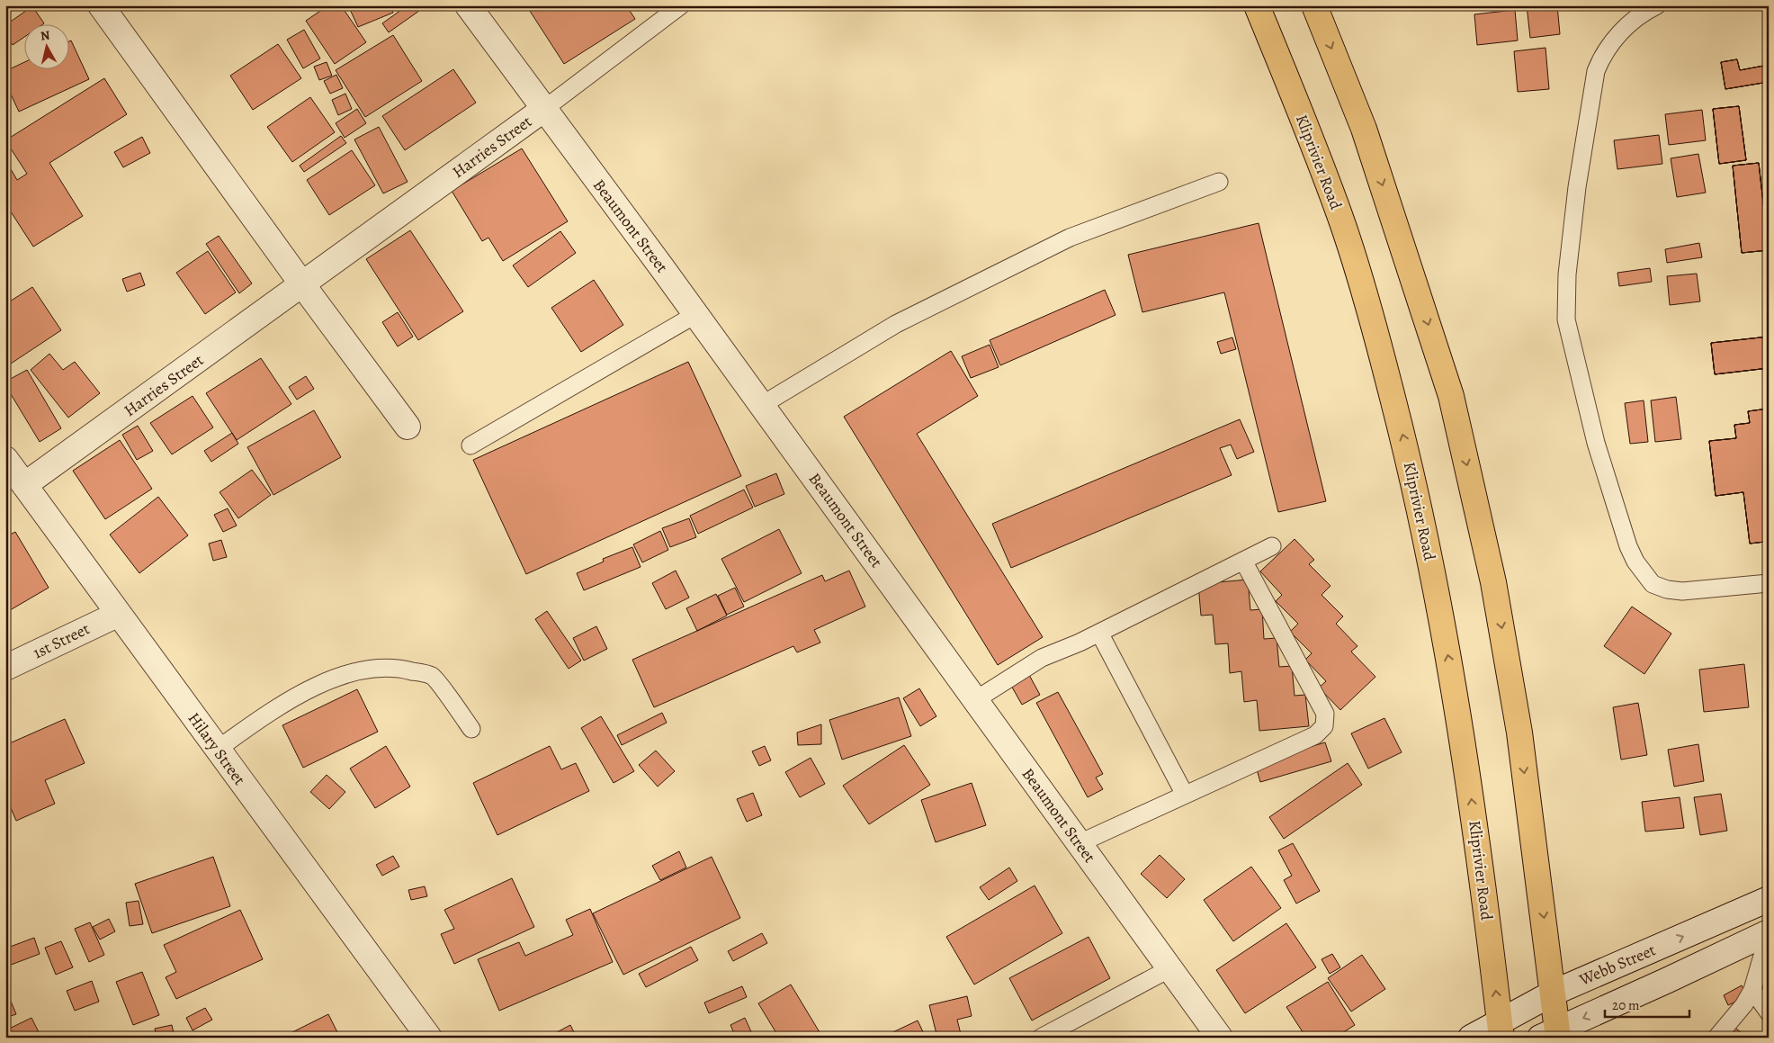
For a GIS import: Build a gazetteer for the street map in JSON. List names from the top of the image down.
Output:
{
  "streets": {
    "main road": ["Kliprivier Road"],
    "street": [
      "Harries Street",
      "Beaumont Street",
      "1st Street",
      "Hilary Street",
      "Webb Street"
    ]
  },
  "crossings": [
    ["Harries Street", "Beaumont Street"],
    ["Harries Street", "Hilary Street"],
    ["Kliprivier Road", "Webb Street"],
    ["1st Street", "Hilary Street"]
  ],
  "scale_bar": "20 m",
  "north": "top"
}
